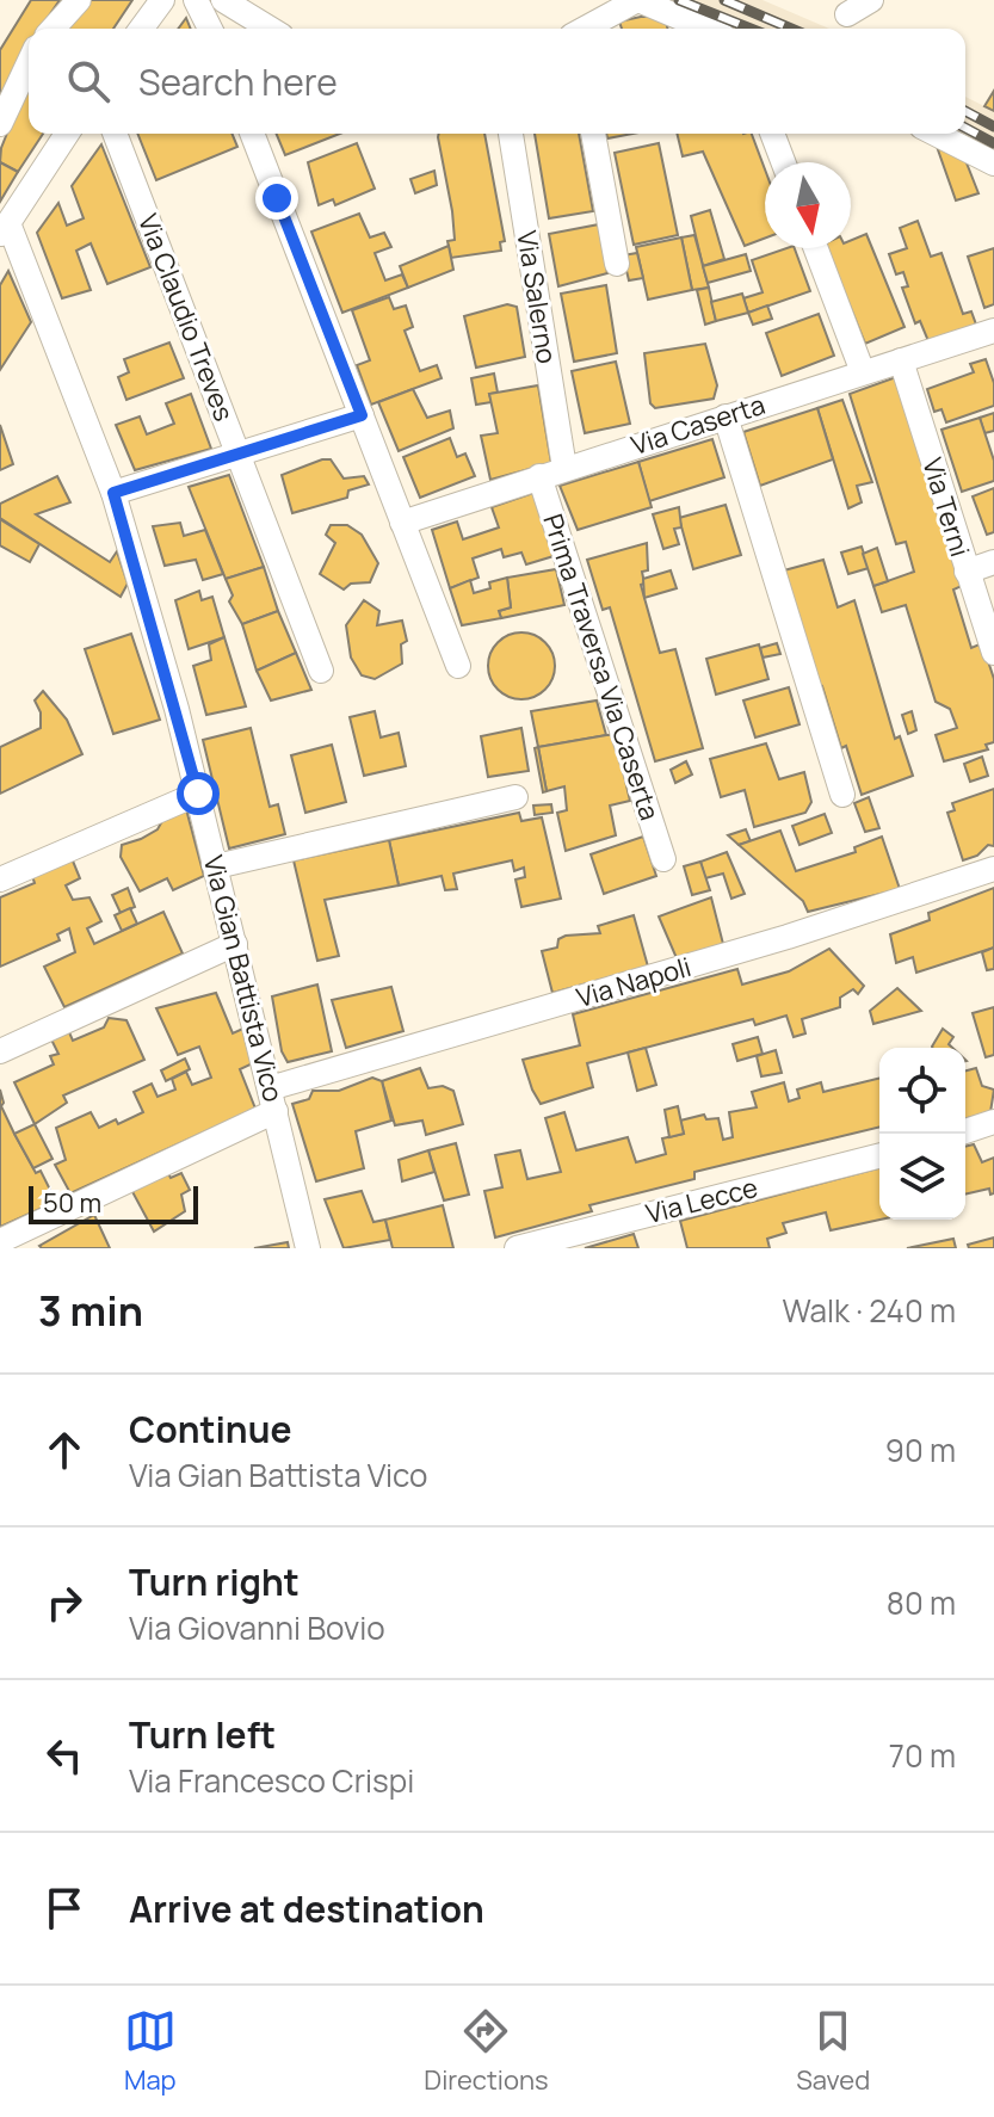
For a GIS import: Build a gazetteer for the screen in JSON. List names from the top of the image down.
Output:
{
  "streets": {
    "street": [
      "Via Salerno",
      "Via Claudio Treves",
      "Via Caserta",
      "Via Terni",
      "Prima Traversa Via Caserta",
      "Via Gian Battista Vico",
      "Via Napoli",
      "Via Lecce"
    ]
  },
  "crossings": [
    ["Via Salerno", "Via Caserta"],
    ["Via Caserta", "Via Terni"],
    ["Via Caserta", "Prima Traversa Via Caserta"],
    ["Via Gian Battista Vico", "Via Napoli"]
  ],
  "scale_bar": "50 m",
  "north": "bottom",
  "page": {
    "search": "Search here",
    "scale": "50 m",
    "heading": ["3 min", "Walk · 240 m"],
    "list": [
      ["Continue", "Via Gian Battista Vico", "90 m"],
      ["Turn right", "Via Giovanni Bovio", "80 m"],
      ["Turn left", "Via Francesco Crispi", "70 m"],
      "Arrive at destination"
    ],
    "nav": ["Map", "Directions", "Saved"]
  }
}
